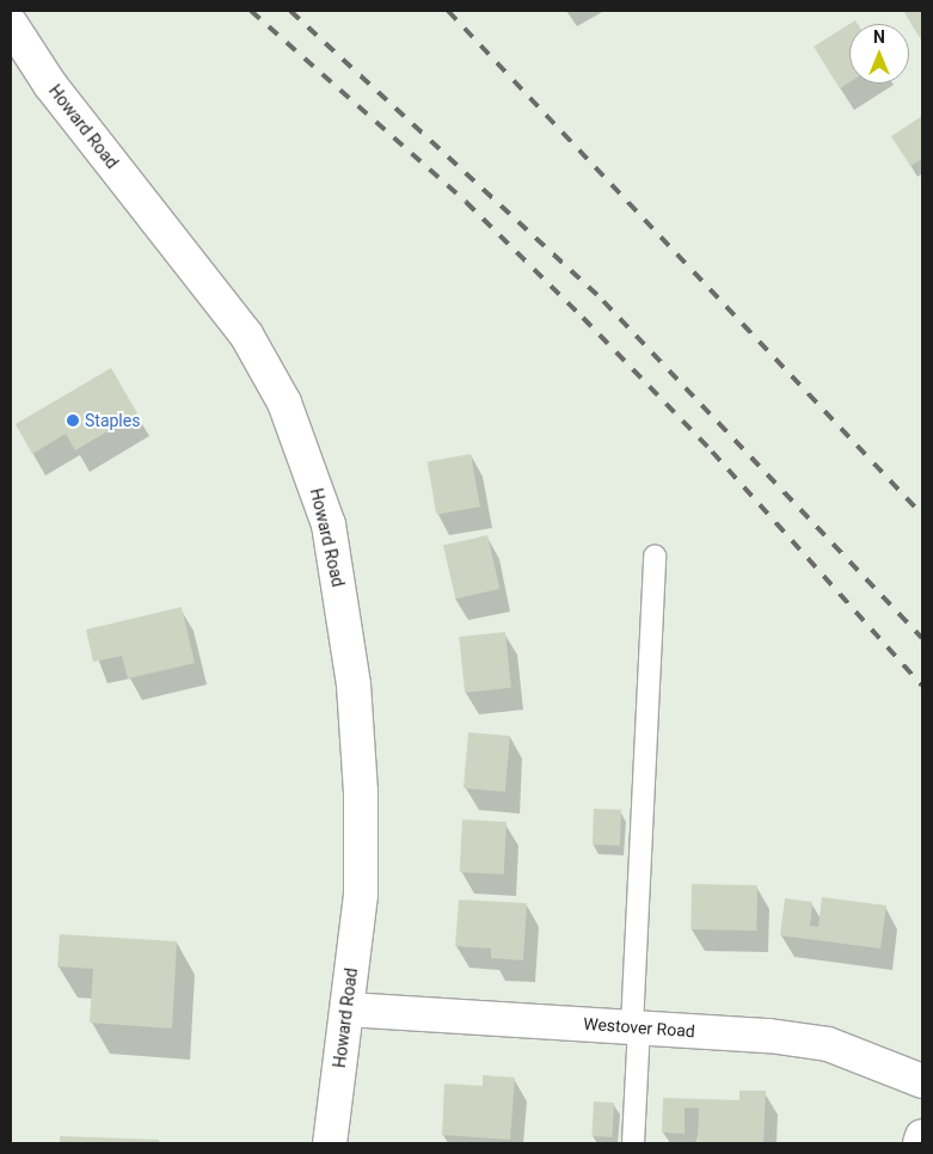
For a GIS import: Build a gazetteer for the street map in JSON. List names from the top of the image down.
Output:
{
  "streets": {
    "street": ["Howard Road", "Westover Road"]
  },
  "crossings": [
    ["Howard Road", "Westover Road"]
  ],
  "places": ["Staples"],
  "north": "top"
}
